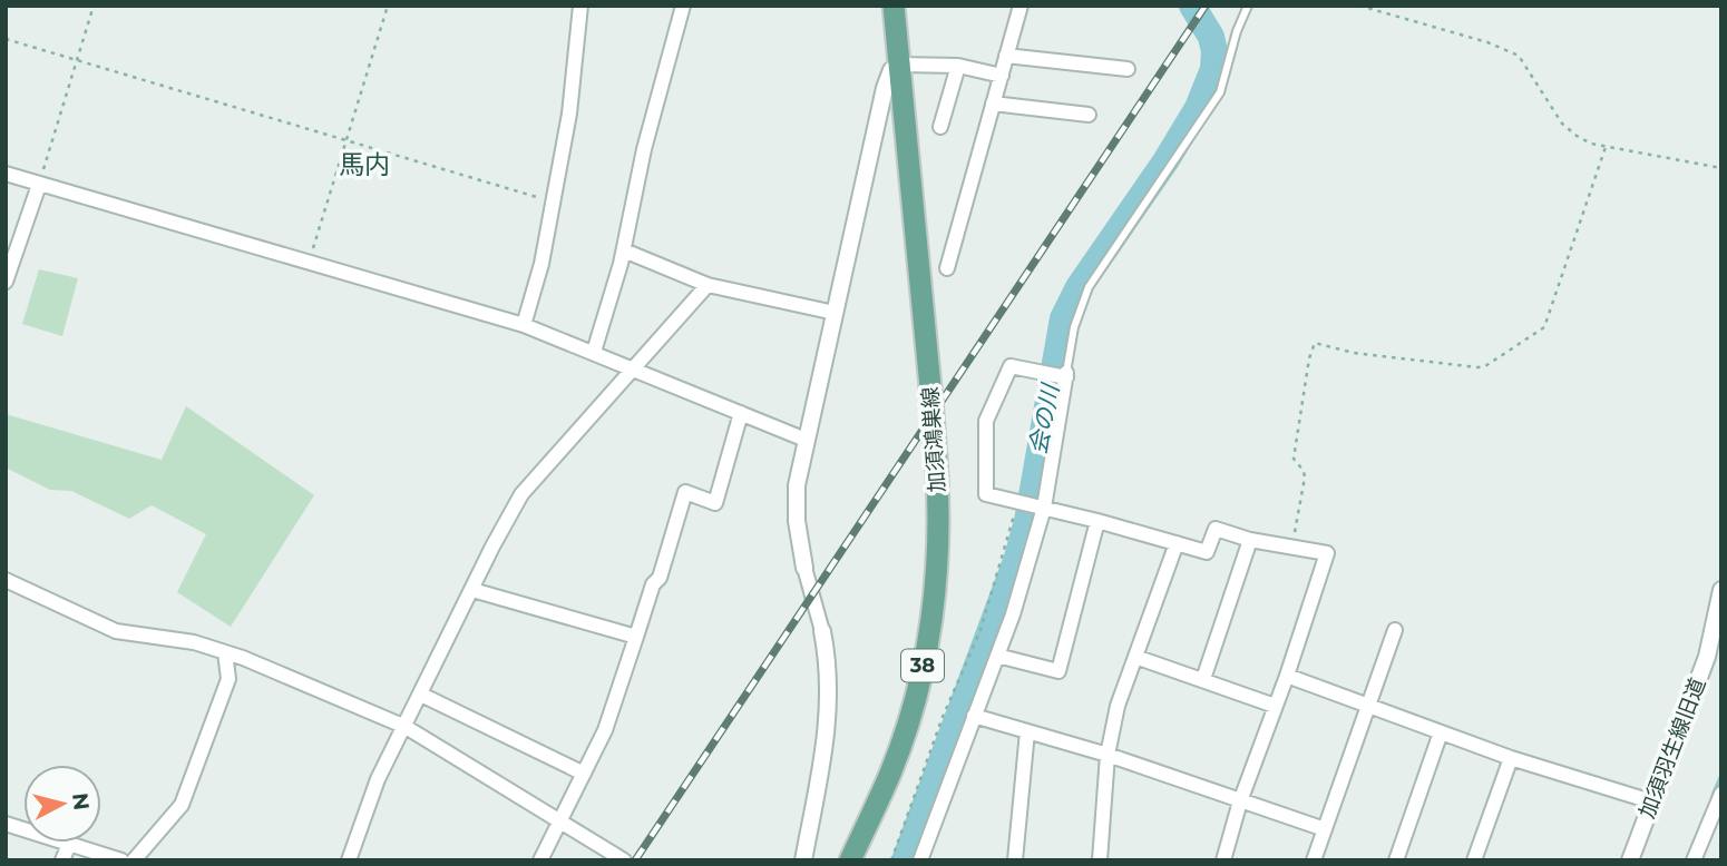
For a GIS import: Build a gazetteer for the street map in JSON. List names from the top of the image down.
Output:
{
  "streets": {
    "main road": ["加須鴻巣線", "38"],
    "street": ["加須羽生線旧道"]
  },
  "districts": ["馬内"],
  "water": ["会の川"],
  "north": "right"
}
